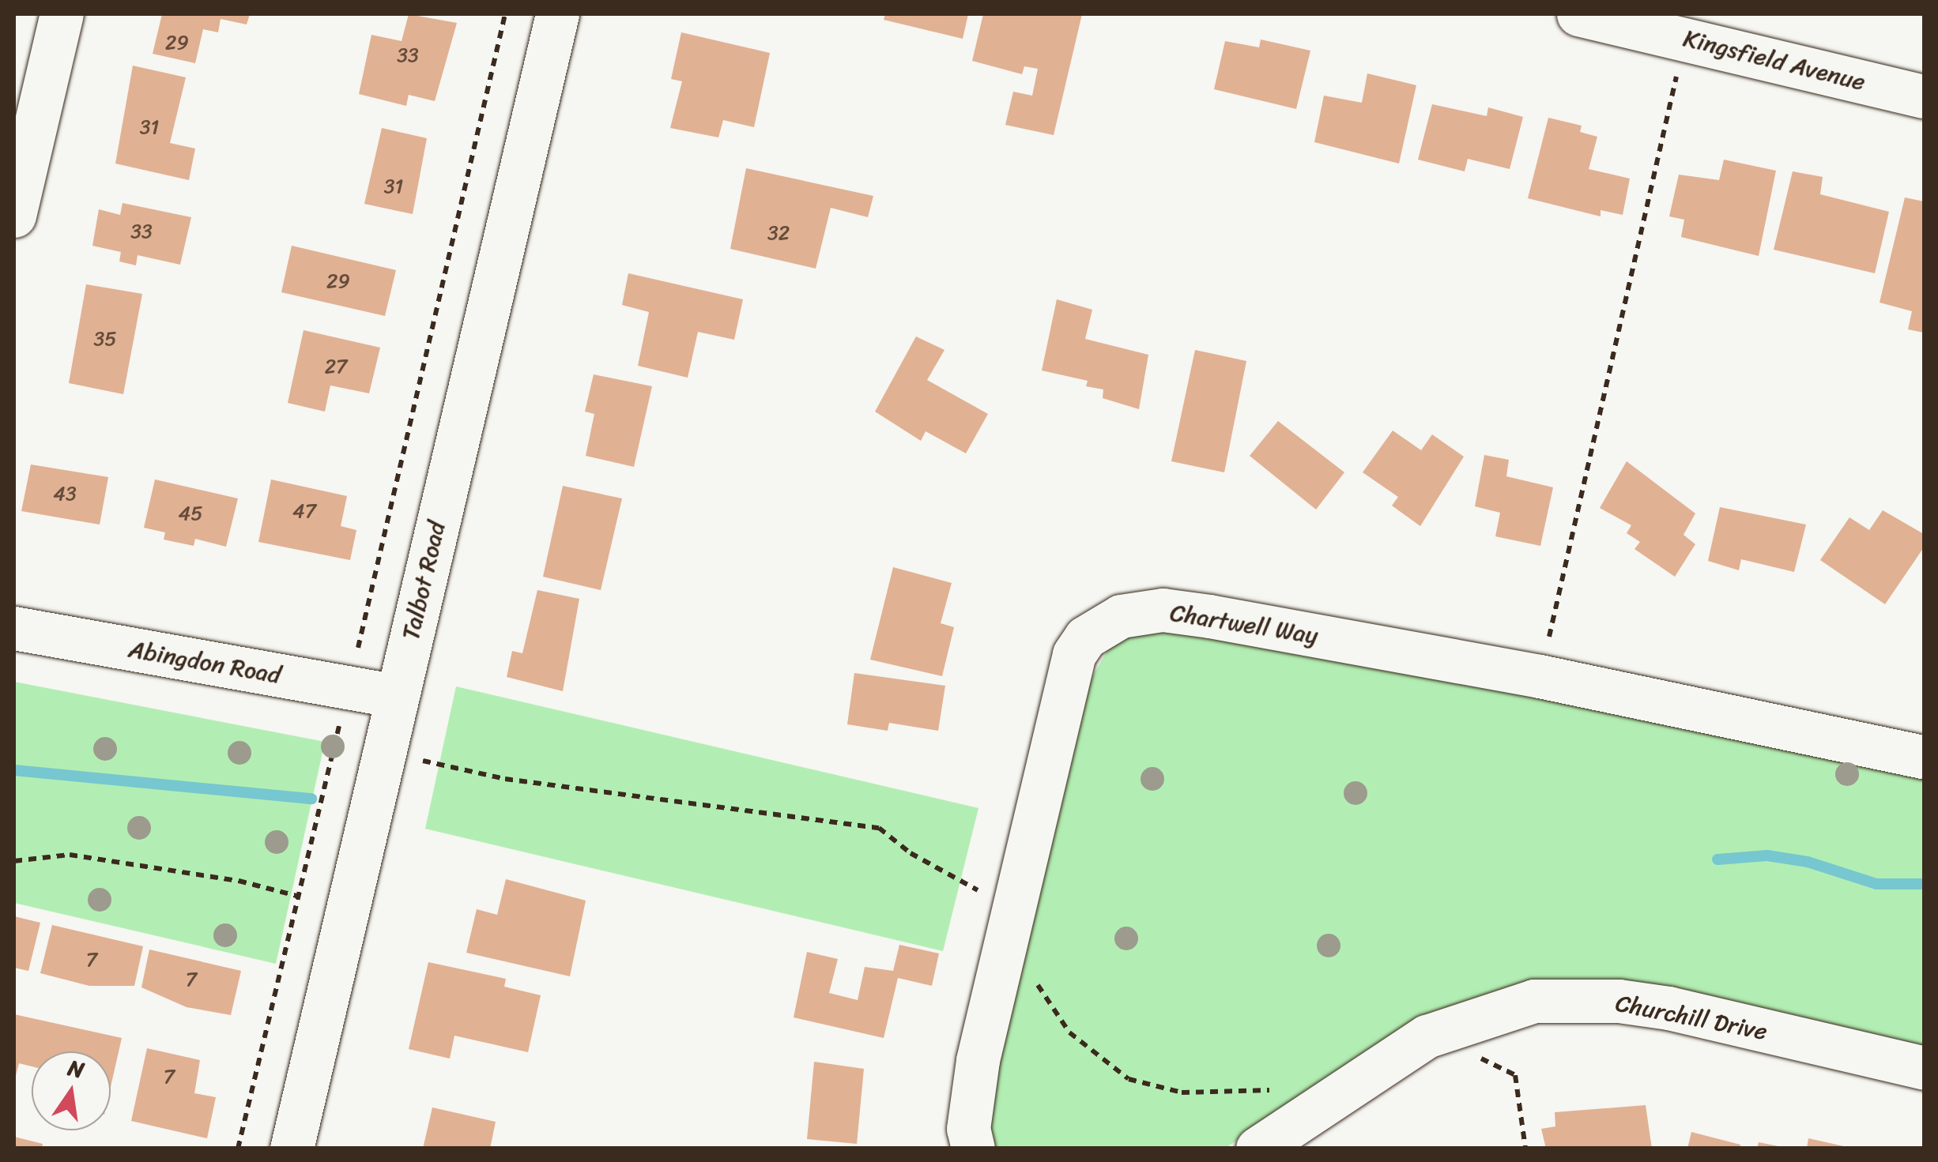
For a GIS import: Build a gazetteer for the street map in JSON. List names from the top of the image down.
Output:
{
  "streets": {
    "street": [
      "Kingsfield Avenue",
      "Talbot Road",
      "Chartwell Way",
      "Abingdon Road",
      "Churchill Drive"
    ]
  },
  "crossings": [
    ["Talbot Road", "Abingdon Road"]
  ],
  "house_numbers": [
    "29",
    "33",
    "31",
    "31",
    "33",
    "32",
    "29",
    "35",
    "27",
    "43",
    "47",
    "45",
    "7",
    "7",
    "7"
  ],
  "north": "top"
}
